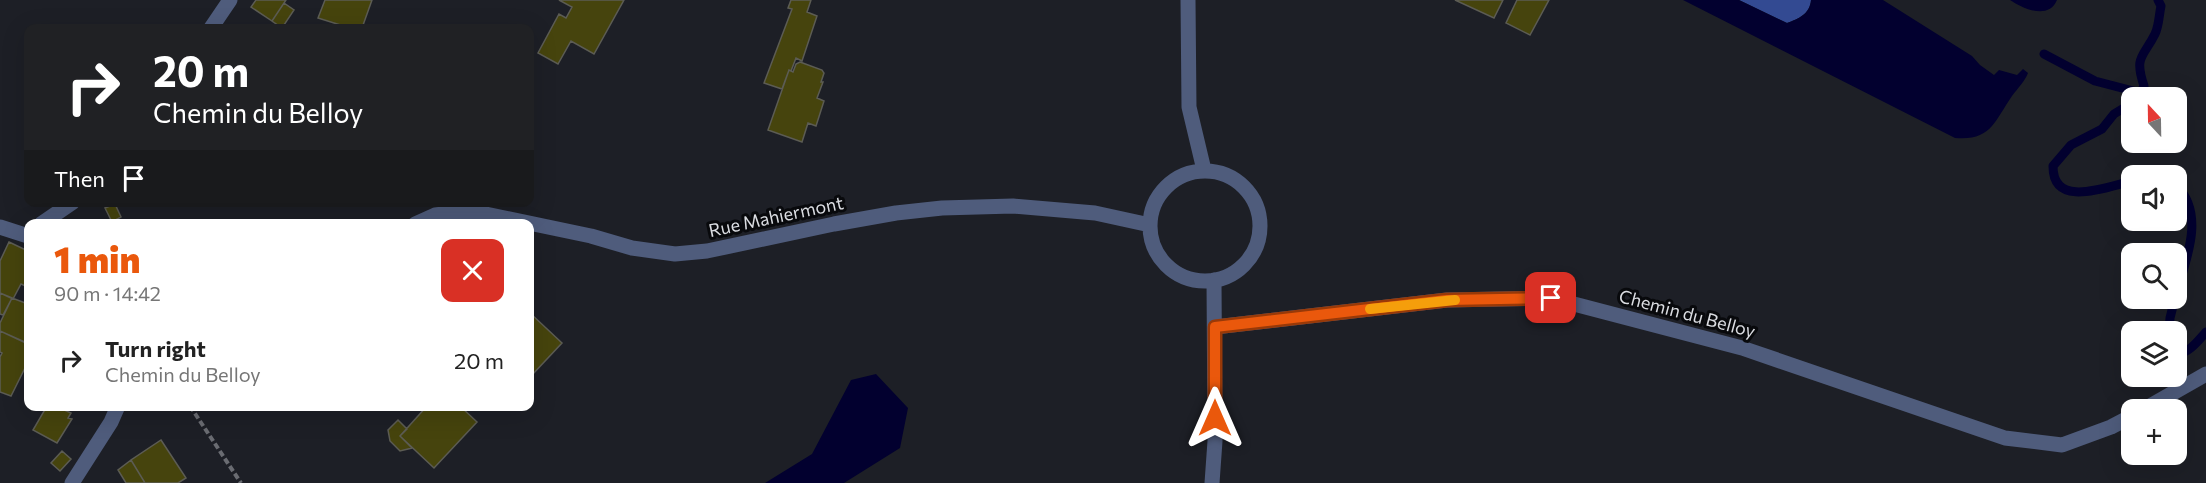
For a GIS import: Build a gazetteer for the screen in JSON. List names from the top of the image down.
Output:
{
  "streets": {
    "street": ["Rue Mahiermont", "Chemin du Belloy"]
  },
  "north": "top",
  "page": {
    "turn": ["20 m", "Chemin du Belloy"],
    "map_buttons": "+",
    "then": "Then",
    "heading": ["1 min", "90 m · 14:42"],
    "list": [
      {
        "name": "Turn right",
        "note": "Chemin du Belloy",
        "value": "20 m"
      }
    ]
  }
}
